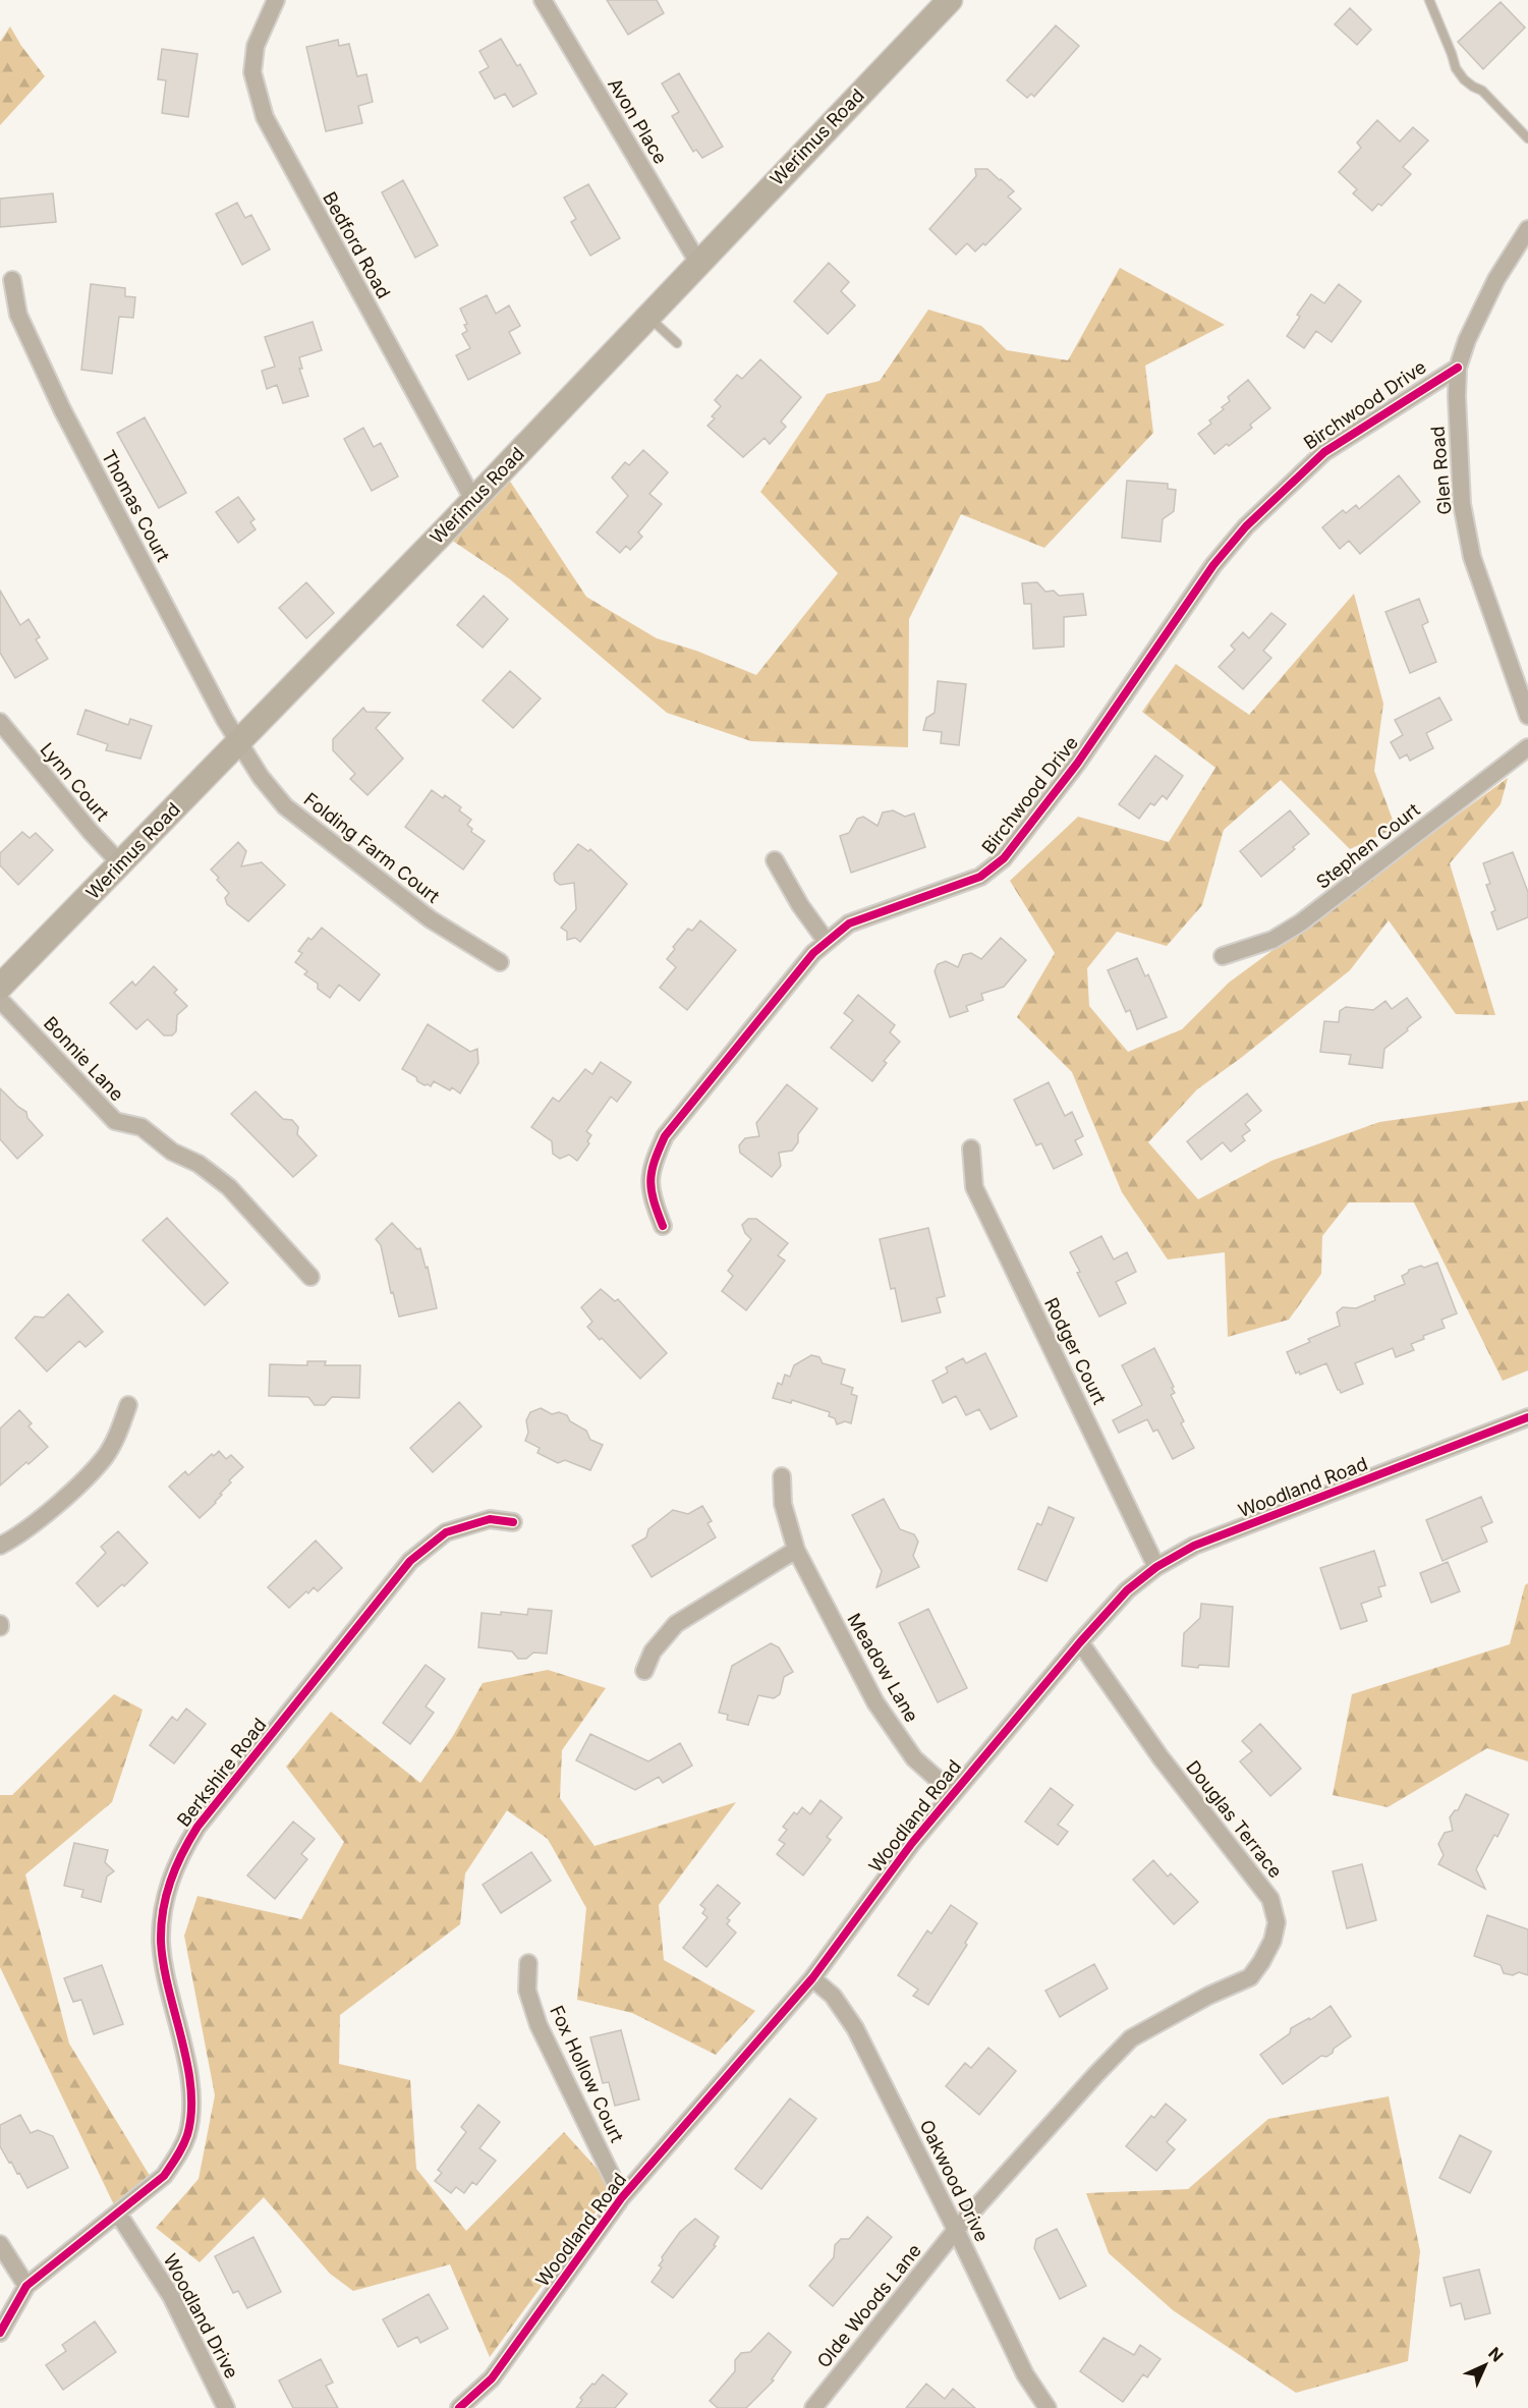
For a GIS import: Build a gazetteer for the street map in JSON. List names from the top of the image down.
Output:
{
  "streets": {
    "main road": ["Werimus Road"],
    "street": [
      "Avon Place",
      "Bedford Road",
      "Birchwood Drive",
      "Glen Road",
      "Thomas Court",
      "Lynn Court",
      "Stephen Court",
      "Folding Farm Court",
      "Bonnie Lane",
      "Rodger Court",
      "Woodland Road",
      "Meadow Lane",
      "Berkshire Road",
      "Douglas Terrace",
      "Fox Hollow Court",
      "Oakwood Drive",
      "Olde Woods Lane",
      "Woodland Drive"
    ]
  },
  "crossings": [
    ["Avon Place", "Werimus Road"],
    ["Werimus Road", "Bedford Road"],
    ["Werimus Road", "Thomas Court"],
    ["Werimus Road", "Lynn Court"],
    ["Werimus Road", "Folding Farm Court"],
    ["Birchwood Drive", "Glen Road"],
    ["Thomas Court", "Folding Farm Court"],
    ["Rodger Court", "Woodland Road"],
    ["Woodland Road", "Meadow Lane"],
    ["Woodland Road", "Douglas Terrace"],
    ["Woodland Road", "Fox Hollow Court"],
    ["Woodland Road", "Oakwood Drive"],
    ["Berkshire Road", "Woodland Drive"],
    ["Douglas Terrace", "Oakwood Drive"],
    ["Douglas Terrace", "Olde Woods Lane"],
    ["Oakwood Drive", "Olde Woods Lane"]
  ],
  "north": "top right"
}
